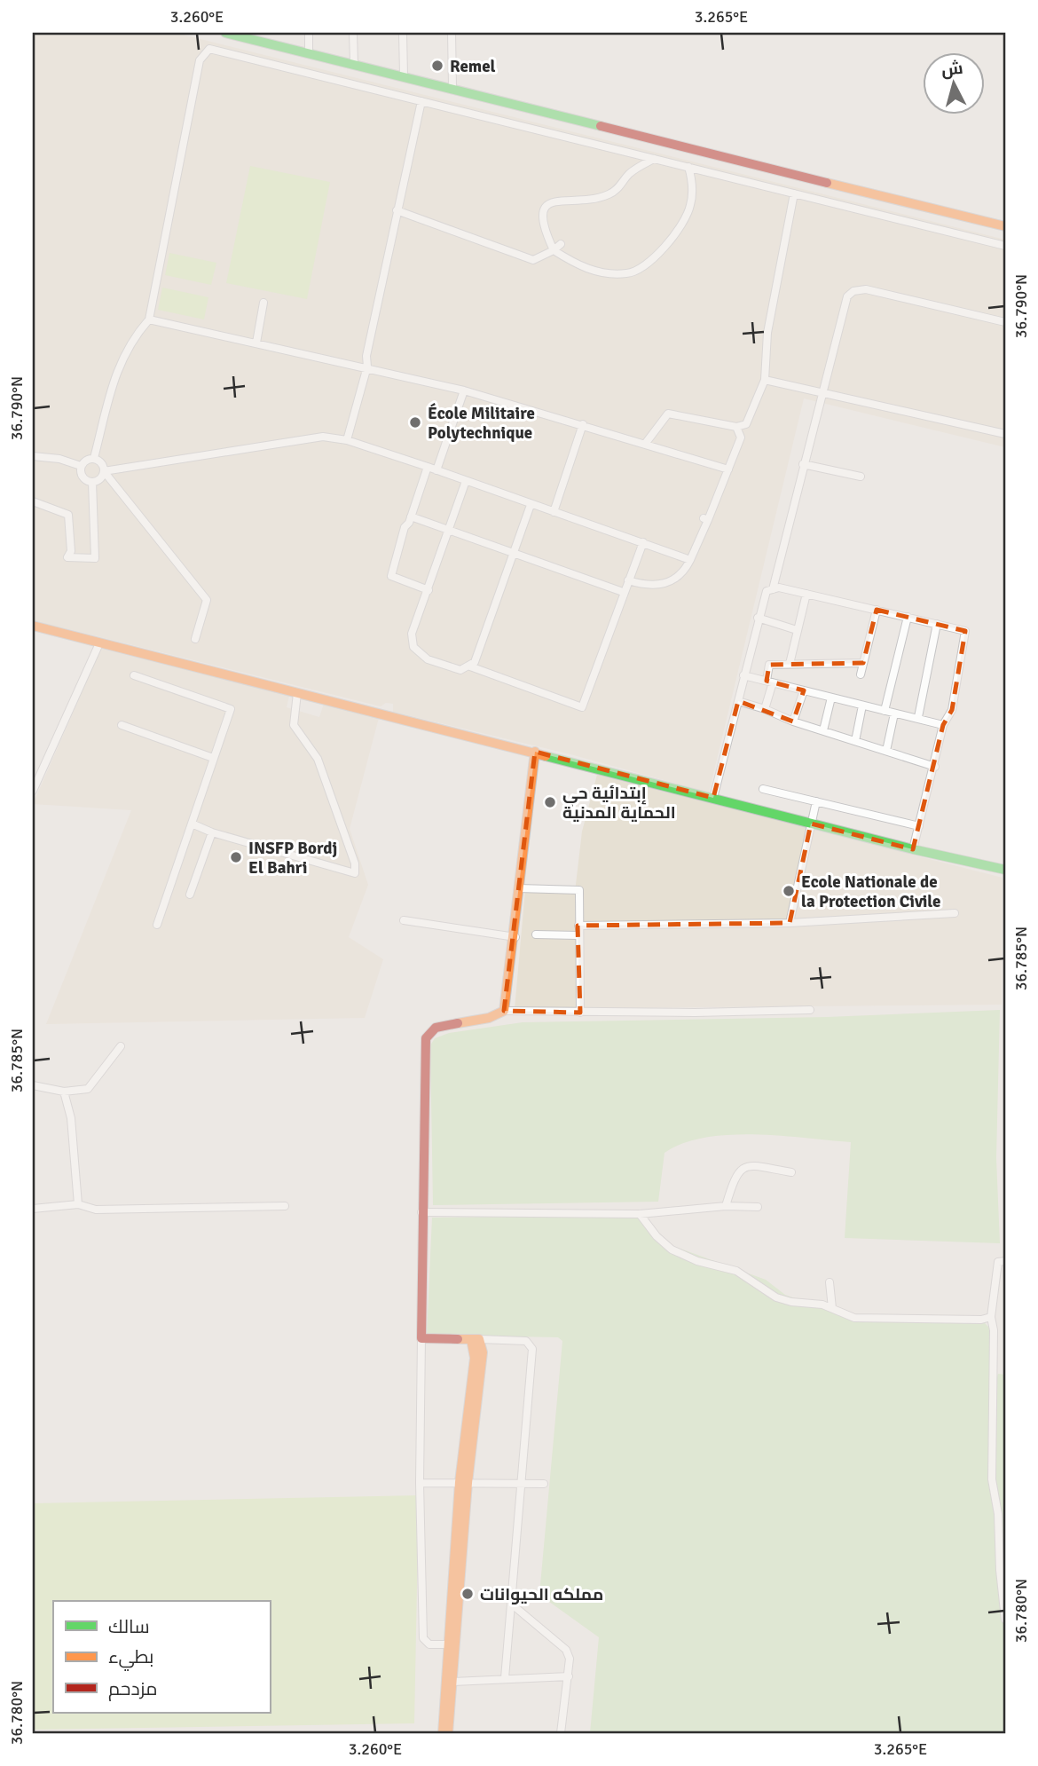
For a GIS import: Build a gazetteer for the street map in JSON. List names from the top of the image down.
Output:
{
  "places": [
    "Remel",
    "École Militaire Polytechnique",
    "إبتدائية حي الحماية المدنية",
    "INSFP Bordj El Bahri",
    "Ecole Nationale de la Protection Civile",
    "مملكه الحيوانات"
  ],
  "legend": ["سالك", "بطيء", "مزدحم"],
  "north": "top",
  "coordinates": [
    "3.260°E",
    "3.265°E",
    "36.790°N",
    "36.785°N",
    "36.780°N"
  ]
}
